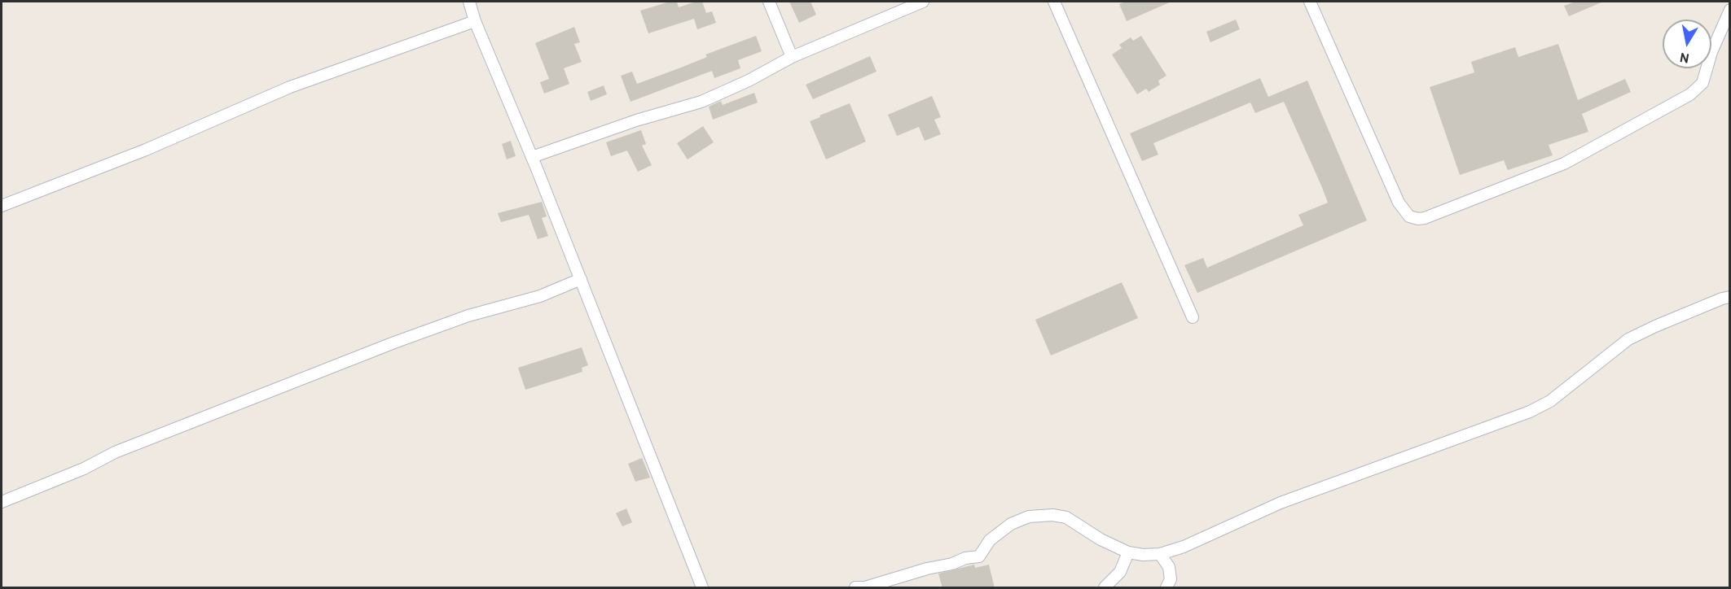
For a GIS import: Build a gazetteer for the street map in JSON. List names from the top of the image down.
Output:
{
  "north": "bottom"
}
